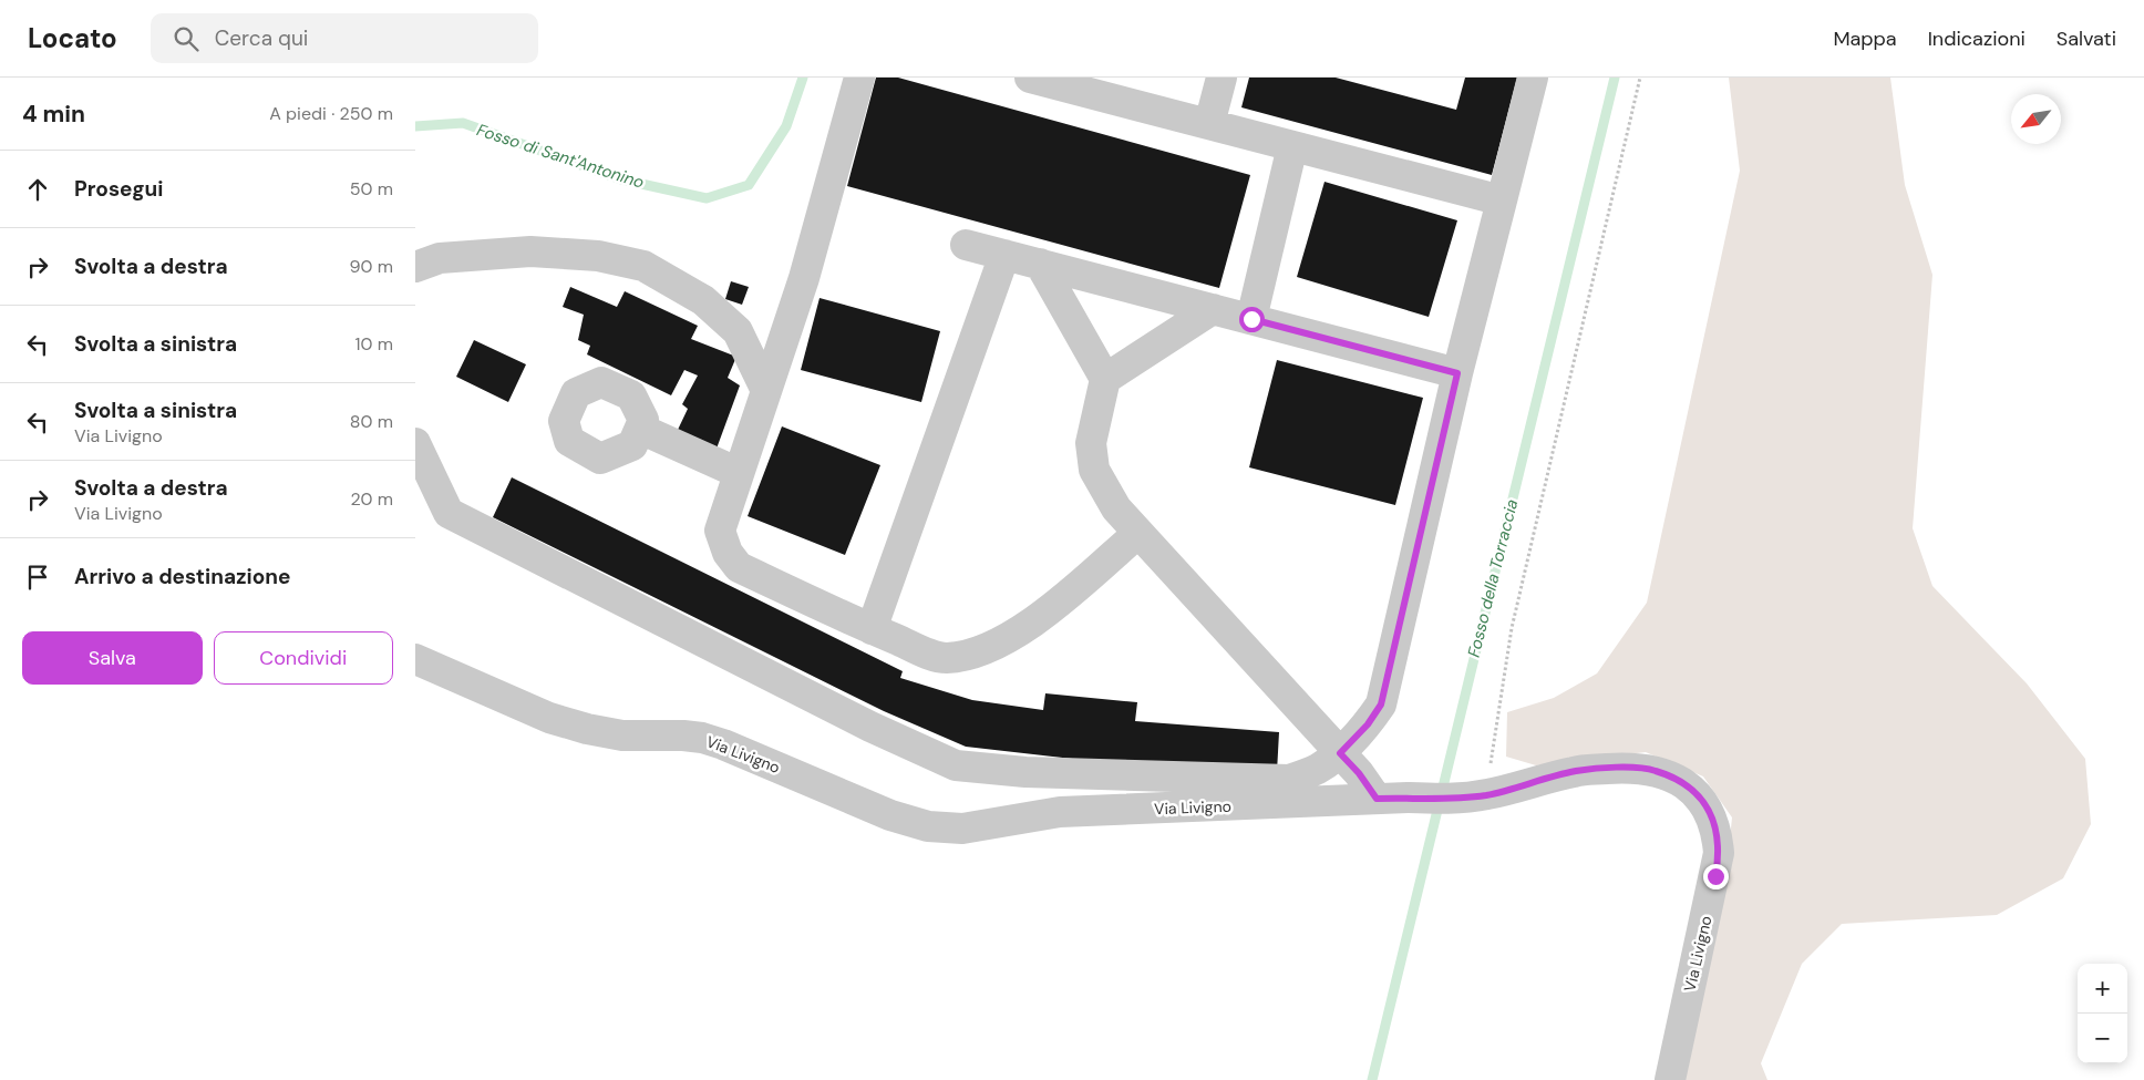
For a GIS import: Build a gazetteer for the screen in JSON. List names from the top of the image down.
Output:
{
  "streets": {
    "street": ["Via Livigno"]
  },
  "water": ["Fosso di Sant'Antonino", "Fosso della Torraccia"],
  "north": "bottom left",
  "page": {
    "header": "Locato",
    "search": "Cerca qui",
    "nav": ["Mappa", "Indicazioni", "Salvati"],
    "heading": ["4 min", "A piedi · 250 m"],
    "list": [
      ["Prosegui", "50 m"],
      ["Svolta a destra", "90 m"],
      ["Svolta a sinistra", "10 m"],
      ["Svolta a sinistra", "Via Livigno", "80 m"],
      ["Svolta a destra", "Via Livigno", "20 m"],
      "Arrivo a destinazione"
    ],
    "buttons": ["Salva", "Condividi"],
    "map_buttons": ["+", "−"]
  }
}
